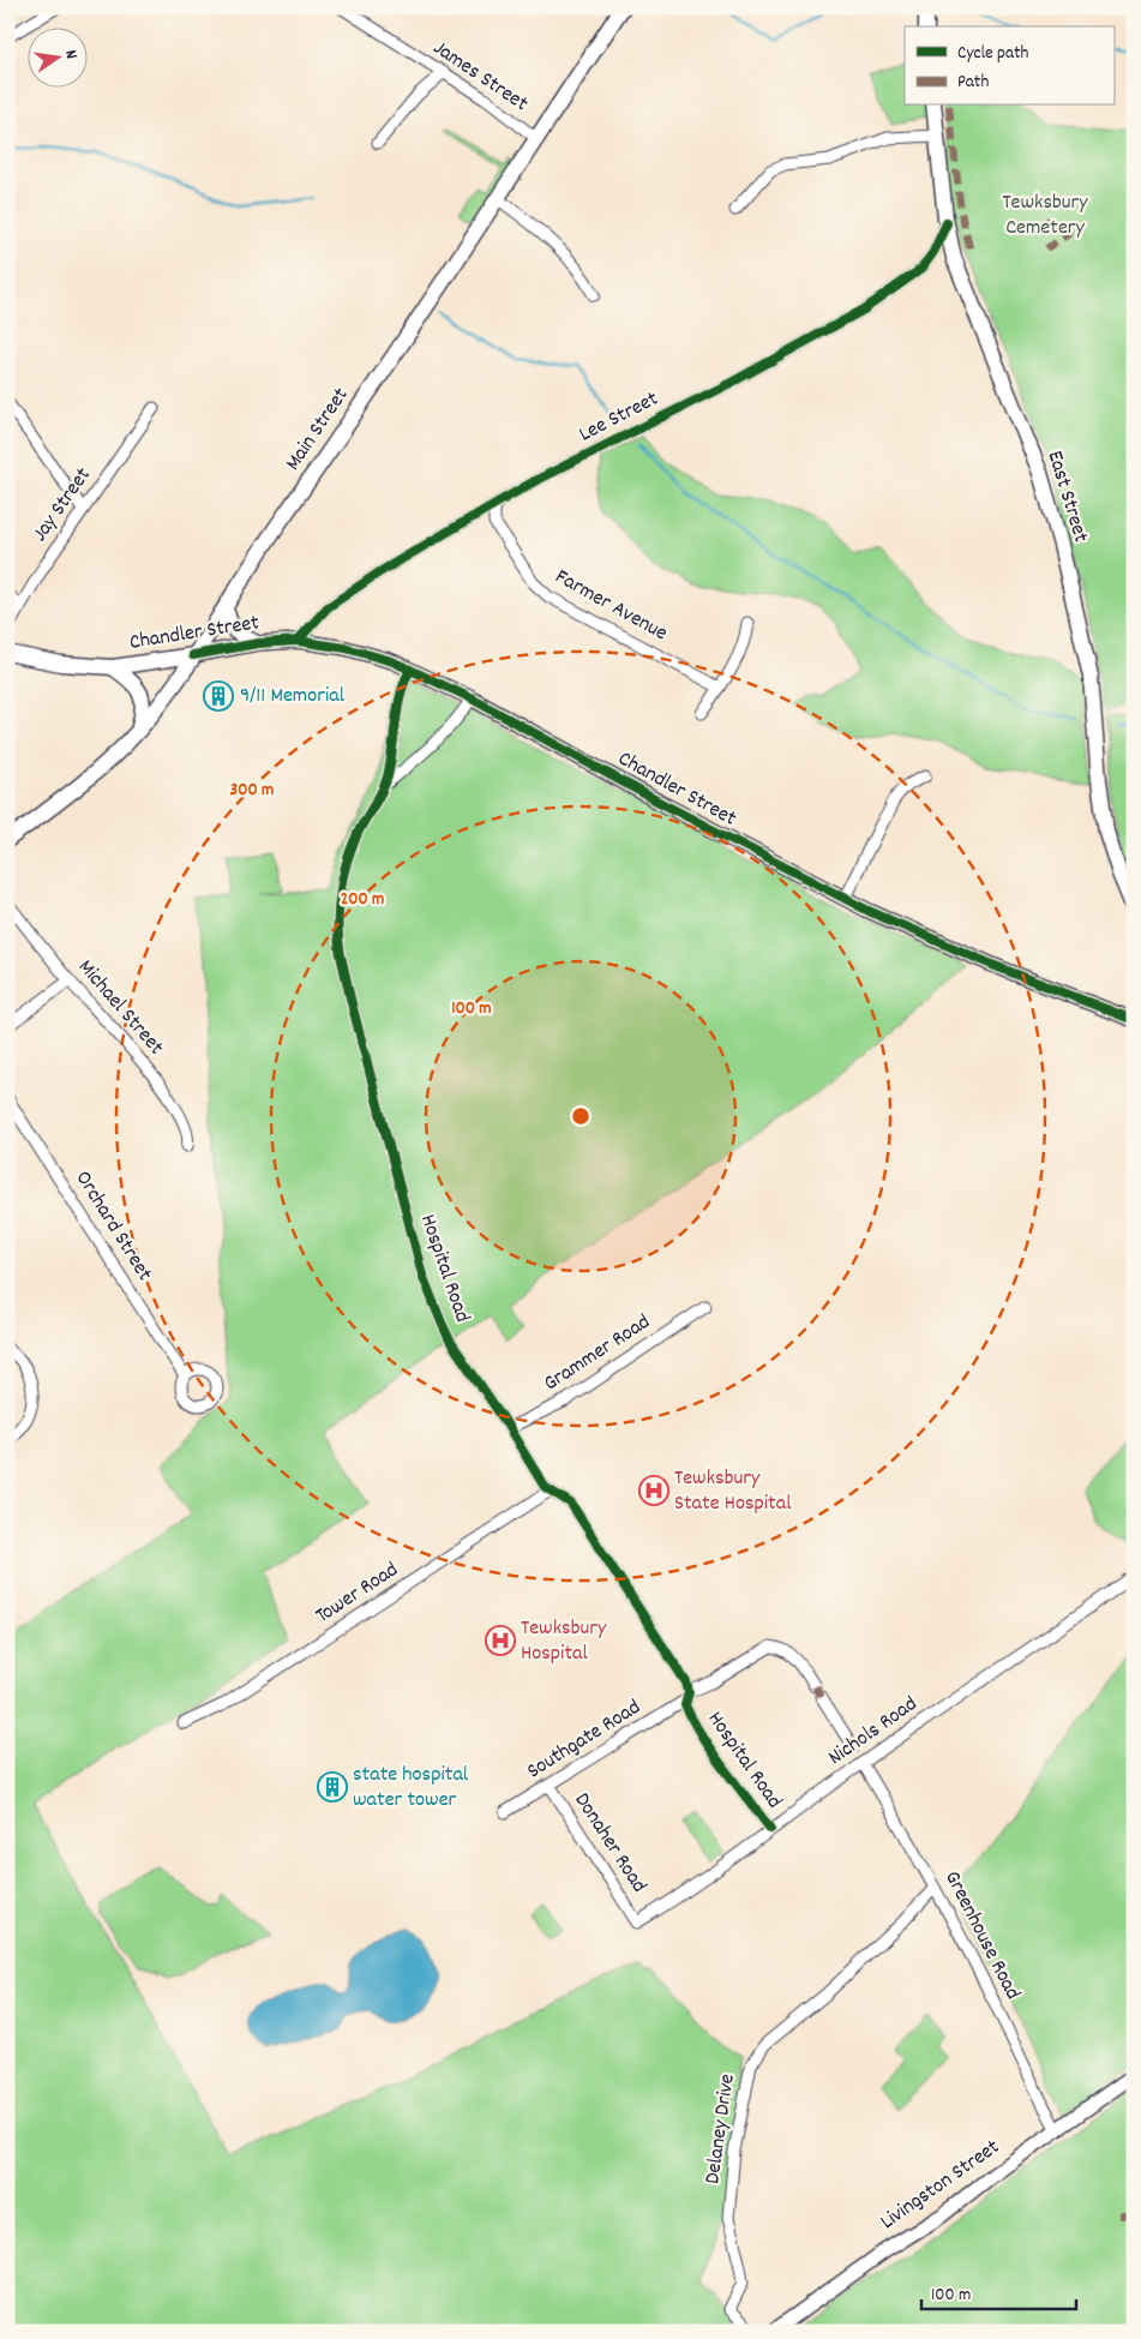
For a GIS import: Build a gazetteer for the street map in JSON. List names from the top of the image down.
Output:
{
  "streets": {
    "main road": ["Main Street", "East Street", "Chandler Street"],
    "street": [
      "James Street",
      "Lee Street",
      "Jay Street",
      "Farmer Avenue",
      "Michael Street",
      "Orchard Street",
      "Hospital Road",
      "Grammer Road",
      "Tower Road",
      "Nichols Road",
      "Southgate Road",
      "Donaher Road",
      "Greenhouse Road",
      "Delaney Drive",
      "Livingston Street"
    ]
  },
  "crossings": [
    ["James Street", "Main Street"],
    ["Lee Street", "East Street"],
    ["Lee Street", "Farmer Avenue"],
    ["Lee Street", "Chandler Street"],
    ["Main Street", "Chandler Street"],
    ["Chandler Street", "Hospital Road"],
    ["Hospital Road", "Grammer Road"],
    ["Hospital Road", "Tower Road"],
    ["Hospital Road", "Nichols Road"],
    ["Hospital Road", "Southgate Road"],
    ["Nichols Road", "Donaher Road"],
    ["Nichols Road", "Greenhouse Road"],
    ["Southgate Road", "Donaher Road"],
    ["Greenhouse Road", "Delaney Drive"],
    ["Greenhouse Road", "Livingston Street"]
  ],
  "parks": ["Tewksbury Cemetery"],
  "places": {
    "building": ["9/11 Memorial", "state hospital water tower"],
    "hospital": ["Tewksbury State Hospital", "Tewksbury Hospital"]
  },
  "legend": ["Cycle path", "Path"],
  "scale_bar": "100 m",
  "north": "right",
  "rings": ["300 m", "200 m", "100 m"]
}
